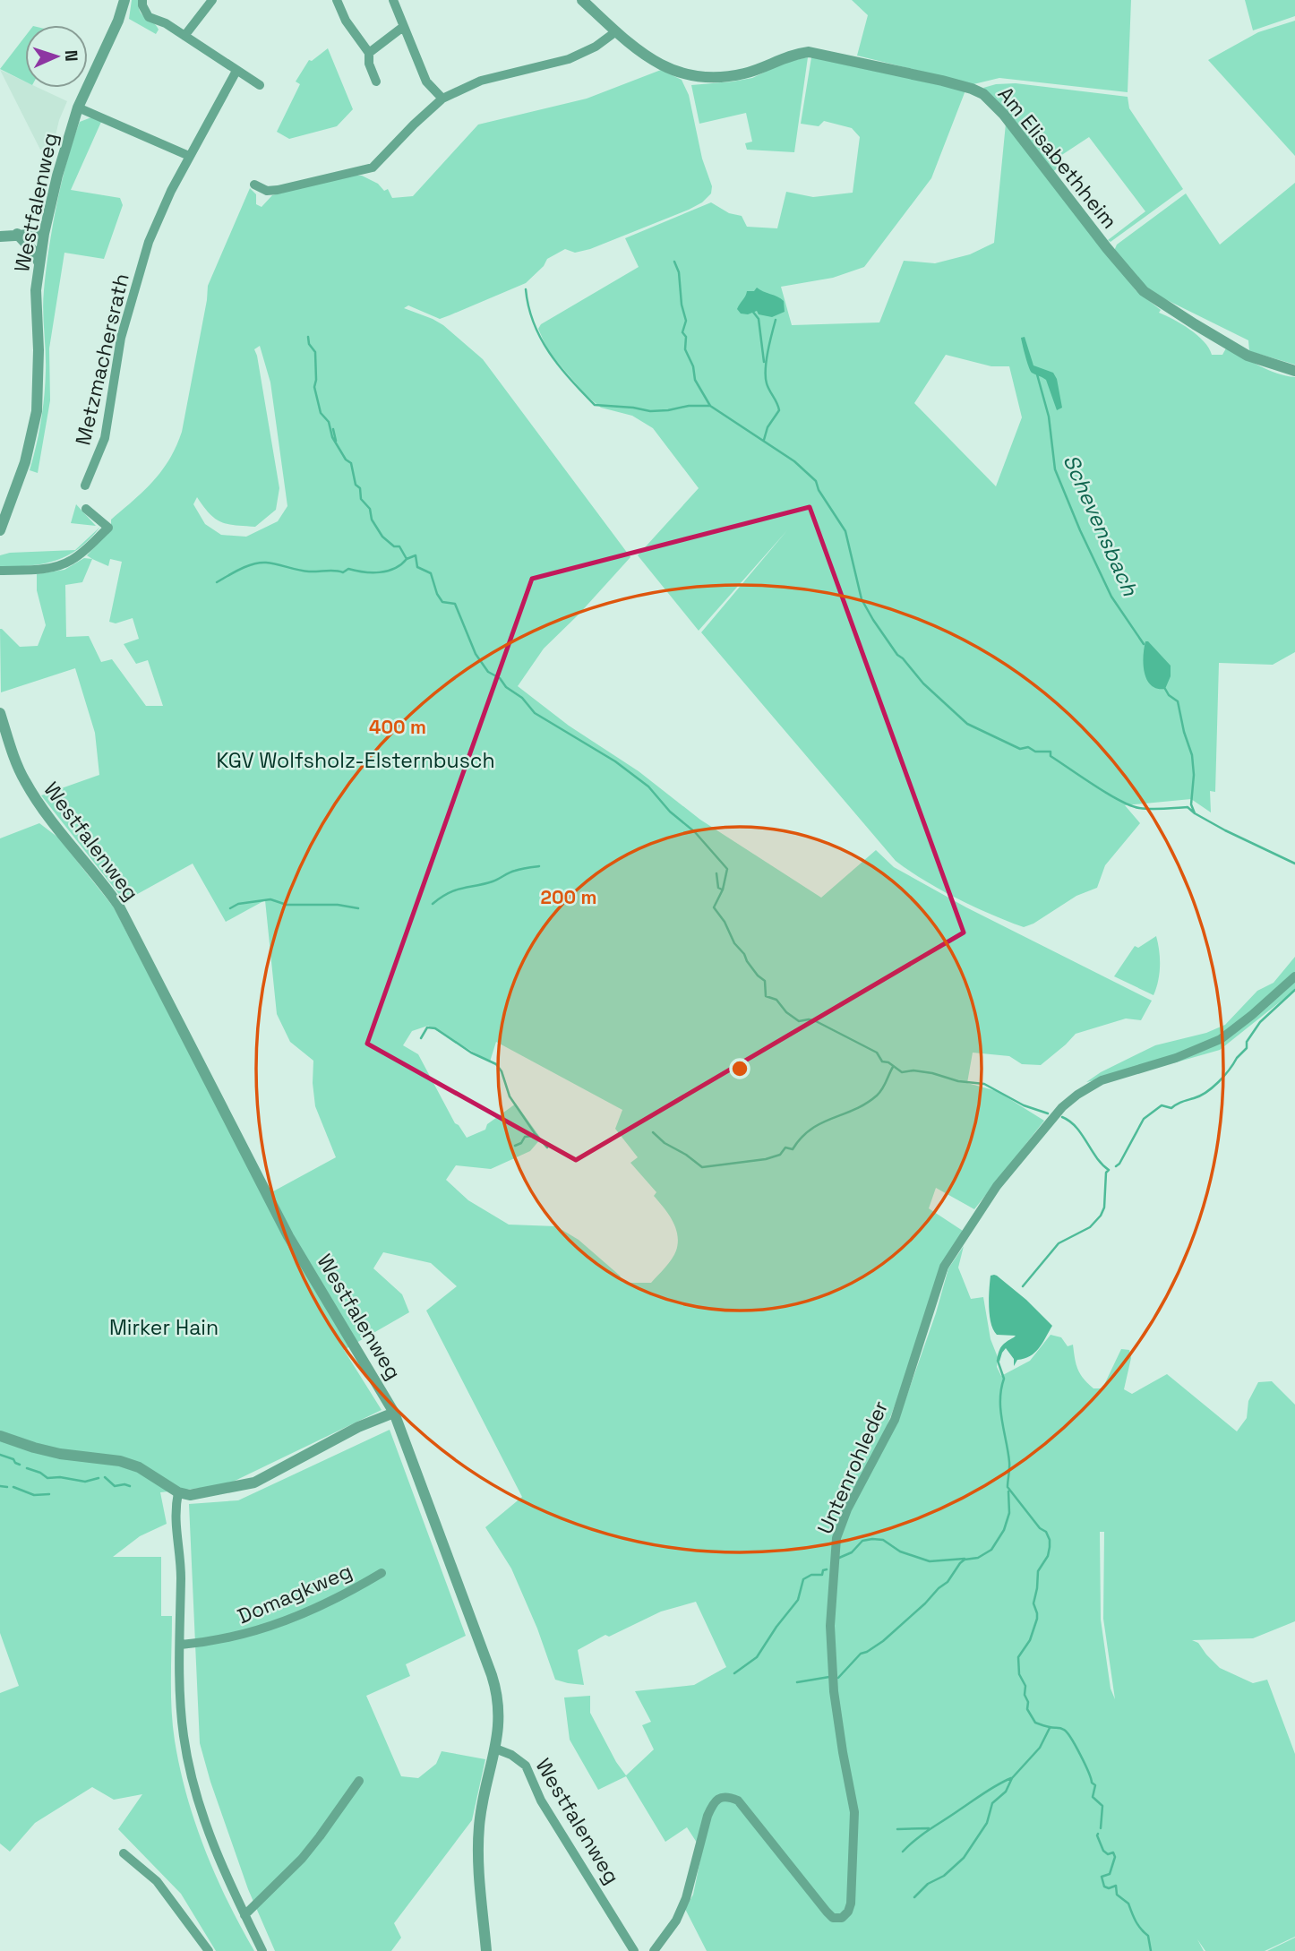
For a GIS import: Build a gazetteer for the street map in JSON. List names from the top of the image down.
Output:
{
  "streets": {
    "street": [
      "Am Elisabethheim",
      "Westfalenweg",
      "Metzmachersrath",
      "Untenrohleder",
      "Domagkweg"
    ]
  },
  "water": ["Schevensbach"],
  "parks": ["KGV Wolfsholz-Elsternbusch", "Mirker Hain"],
  "north": "right",
  "rings": ["400 m", "200 m"]
}
